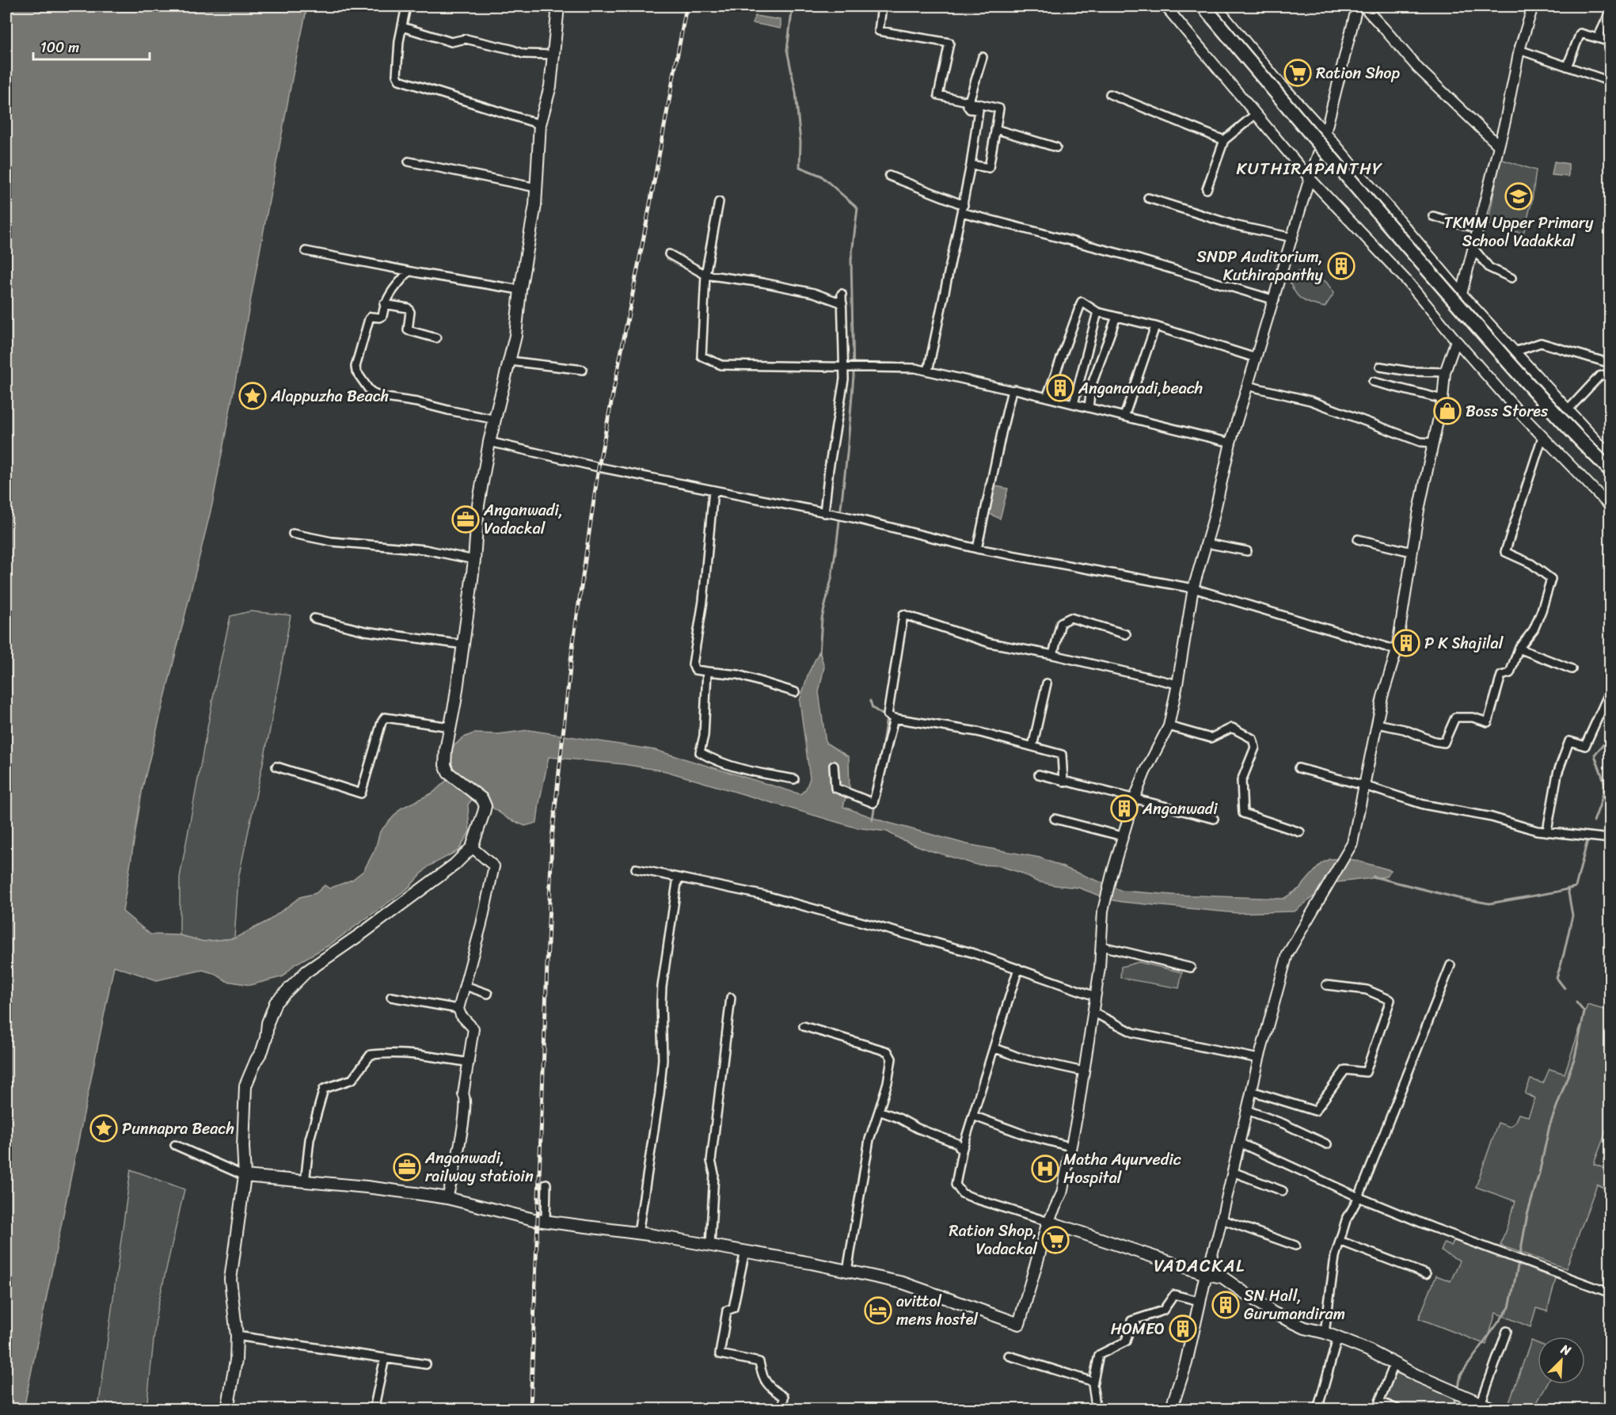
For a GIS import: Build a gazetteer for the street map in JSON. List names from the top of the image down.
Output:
{
  "districts": ["KUTHIRAPANTHY", "VADACKAL"],
  "places": {
    "supermarket": ["Ration Shop", "Ration Shop, Vadackal"],
    "school or university": ["TKMM Upper Primary School Vadakkal"],
    "building": [
      "SNDP Auditorium, Kuthirapanthy",
      "Anganavadi,beach",
      "P K Shajilal",
      "Anganwadi",
      "SN Hall, Gurumandiram",
      "HOMEO"
    ],
    "place": ["Alappuzha Beach", "Punnapra Beach"],
    "shop": ["Boss Stores"],
    "office": ["Anganwadi, Vadackal", "Anganwadi, railway statioin"],
    "hospital": ["Matha Ayurvedic Hospital"],
    "hotel": ["avittol mens hostel"]
  },
  "scale_bar": "100 m",
  "north": "top right"
}
